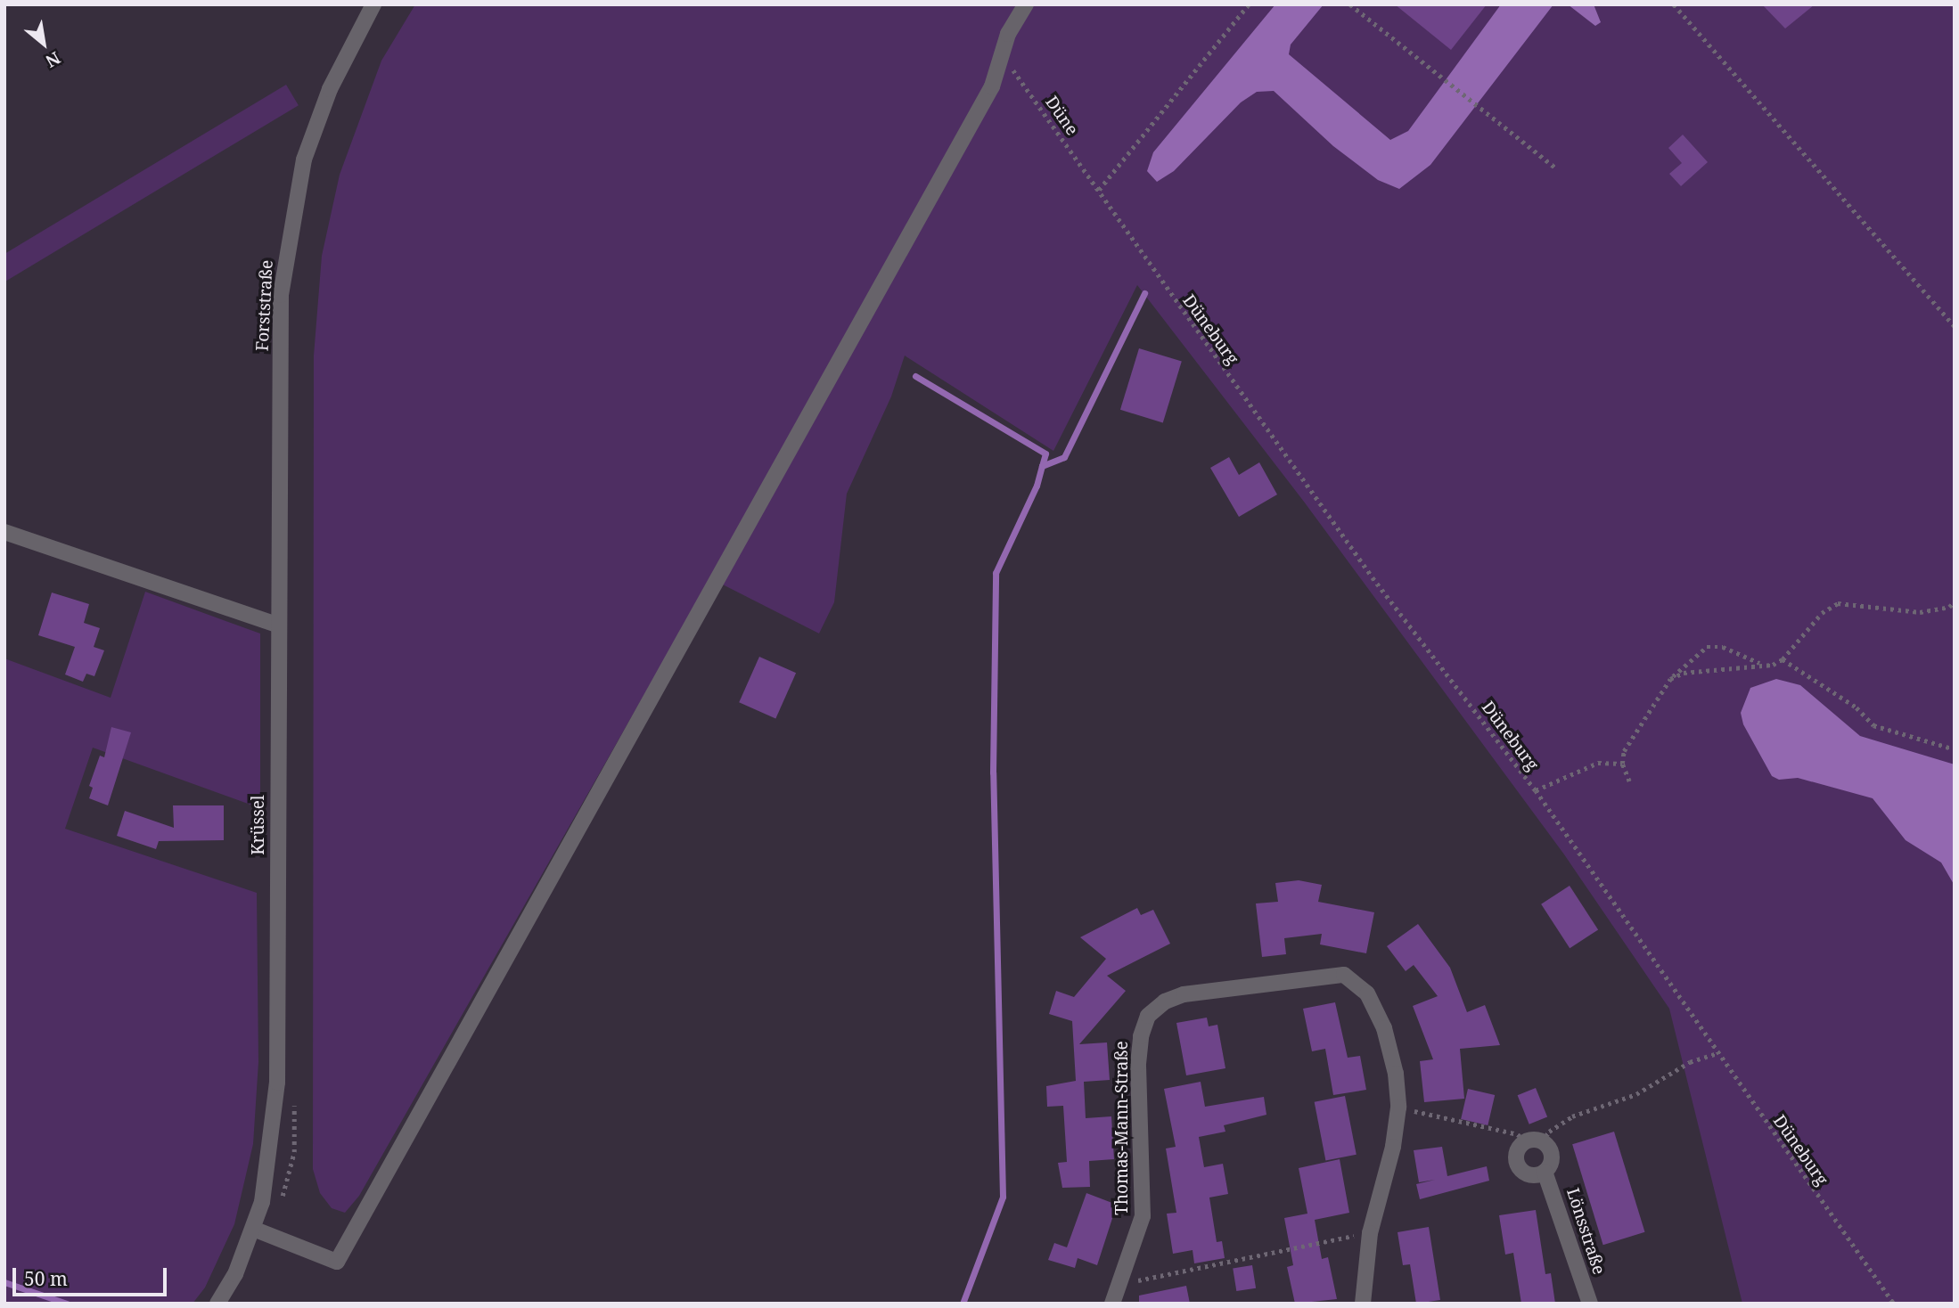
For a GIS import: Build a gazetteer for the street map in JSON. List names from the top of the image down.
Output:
{
  "streets": {
    "street": [
      "Forststraße",
      "Krüssel",
      "Thomas-Mann-Straße",
      "Lönsstraße"
    ],
    "path": ["Düne", "Düneburg"]
  },
  "crossings": [
    ["Düne", "Düneburg"],
    ["Forststraße", "Krüssel"]
  ],
  "scale_bar": "50 m",
  "north": "bottom right"
}
